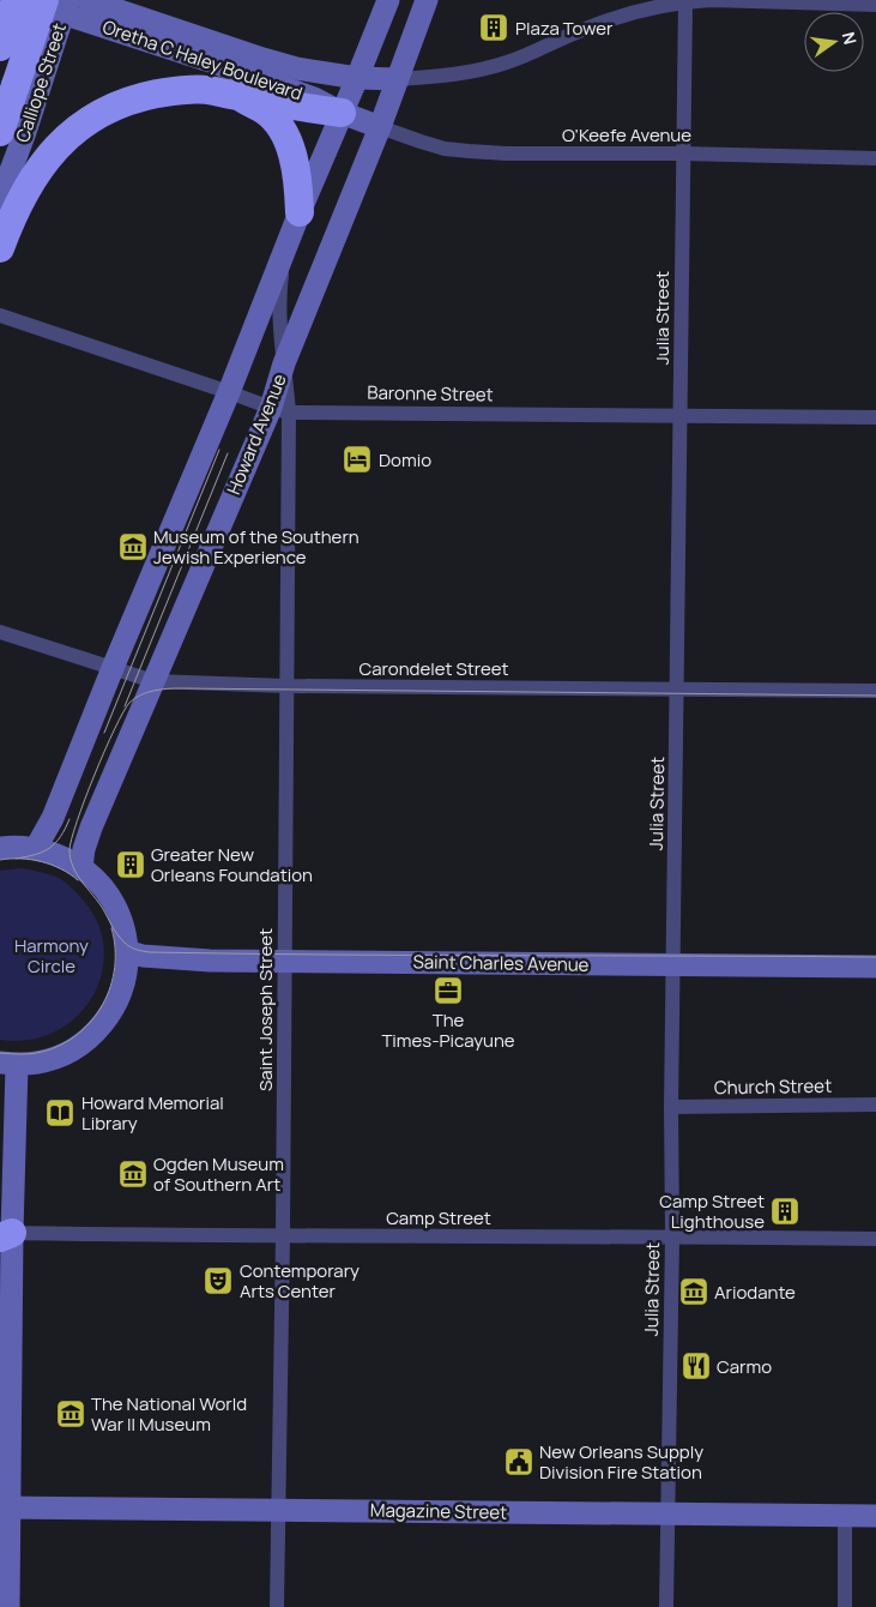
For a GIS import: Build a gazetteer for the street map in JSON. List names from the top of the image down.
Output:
{
  "streets": {
    "street": [
      "Oretha C Haley Boulevard",
      "Calliope Street",
      "O'Keefe Avenue",
      "Julia Street",
      "Baronne Street",
      "Howard Avenue",
      "Carondelet Street",
      "Saint Charles Avenue",
      "Saint Joseph Street",
      "Church Street",
      "Camp Street",
      "Magazine Street"
    ]
  },
  "crossings": [
    ["Oretha C Haley Boulevard", "Calliope Street"],
    ["Oretha C Haley Boulevard", "O'Keefe Avenue"],
    ["Oretha C Haley Boulevard", "Howard Avenue"],
    ["O'Keefe Avenue", "Julia Street"],
    ["O'Keefe Avenue", "Howard Avenue"],
    ["Julia Street", "Baronne Street"],
    ["Julia Street", "Carondelet Street"],
    ["Julia Street", "Saint Charles Avenue"],
    ["Julia Street", "Church Street"],
    ["Julia Street", "Camp Street"],
    ["Julia Street", "Magazine Street"],
    ["Baronne Street", "Howard Avenue"],
    ["Baronne Street", "Saint Joseph Street"],
    ["Howard Avenue", "Carondelet Street"],
    ["Howard Avenue", "Saint Joseph Street"],
    ["Carondelet Street", "Saint Joseph Street"],
    ["Saint Charles Avenue", "Saint Joseph Street"],
    ["Saint Joseph Street", "Camp Street"],
    ["Saint Joseph Street", "Magazine Street"]
  ],
  "parks": ["Harmony Circle"],
  "places": {
    "building": ["Plaza Tower", "Greater New Orleans Foundation", "Camp Street Lighthouse"],
    "hotel": ["Domio"],
    "museum": [
      "Museum of the Southern Jewish Experience",
      "Ogden Museum of Southern Art",
      "Ariodante",
      "The National World War II Museum"
    ],
    "office": ["The Times-Picayune"],
    "library": ["Howard Memorial Library"],
    "theatre": ["Contemporary Arts Center"],
    "restaurant": ["Carmo"],
    "public building": ["New Orleans Supply Division Fire Station"]
  },
  "north": "right"
}
